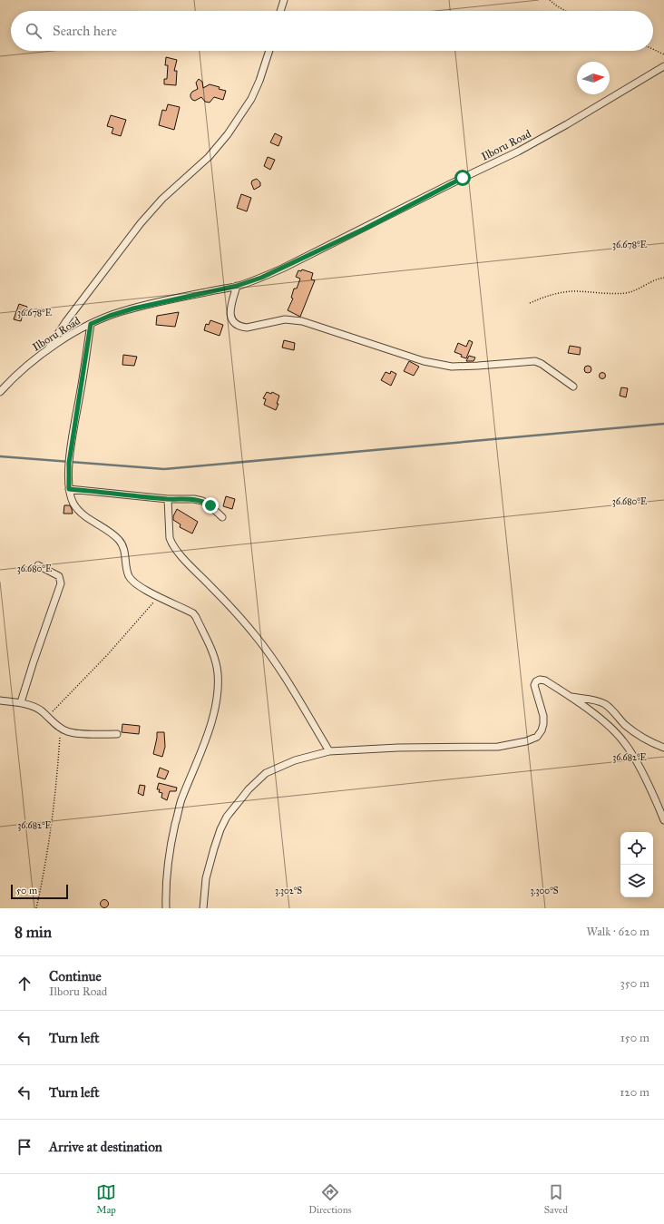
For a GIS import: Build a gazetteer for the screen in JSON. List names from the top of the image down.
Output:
{
  "streets": {
    "street": ["Ilboru Road"]
  },
  "scale_bar": "50 m",
  "north": "right",
  "page": {
    "search": "Search here",
    "scale": "50 m",
    "heading": ["8 min", "Walk · 620 m"],
    "list": [
      ["Continue", "Ilboru Road", "350 m"],
      ["Turn left", "150 m"],
      ["Turn left", "120 m"],
      "Arrive at destination"
    ],
    "nav": ["Map", "Directions", "Saved"]
  },
  "coordinates": [
    "36.678°E",
    "36.680°E",
    "36.682°E",
    "3.302°S",
    "3.300°S"
  ]
}
